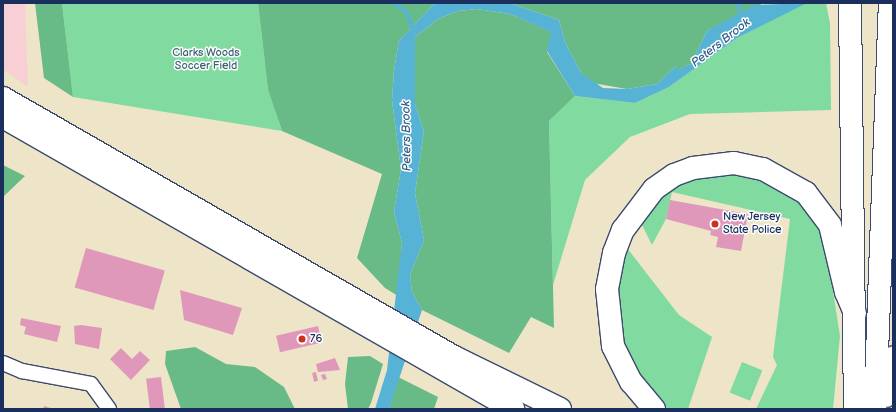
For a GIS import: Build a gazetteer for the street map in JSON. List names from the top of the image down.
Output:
{
  "water": ["Peters Brook"],
  "parks": ["Clarks Woods Soccer Field"],
  "places": ["New Jersey State Police", "76"]
}
